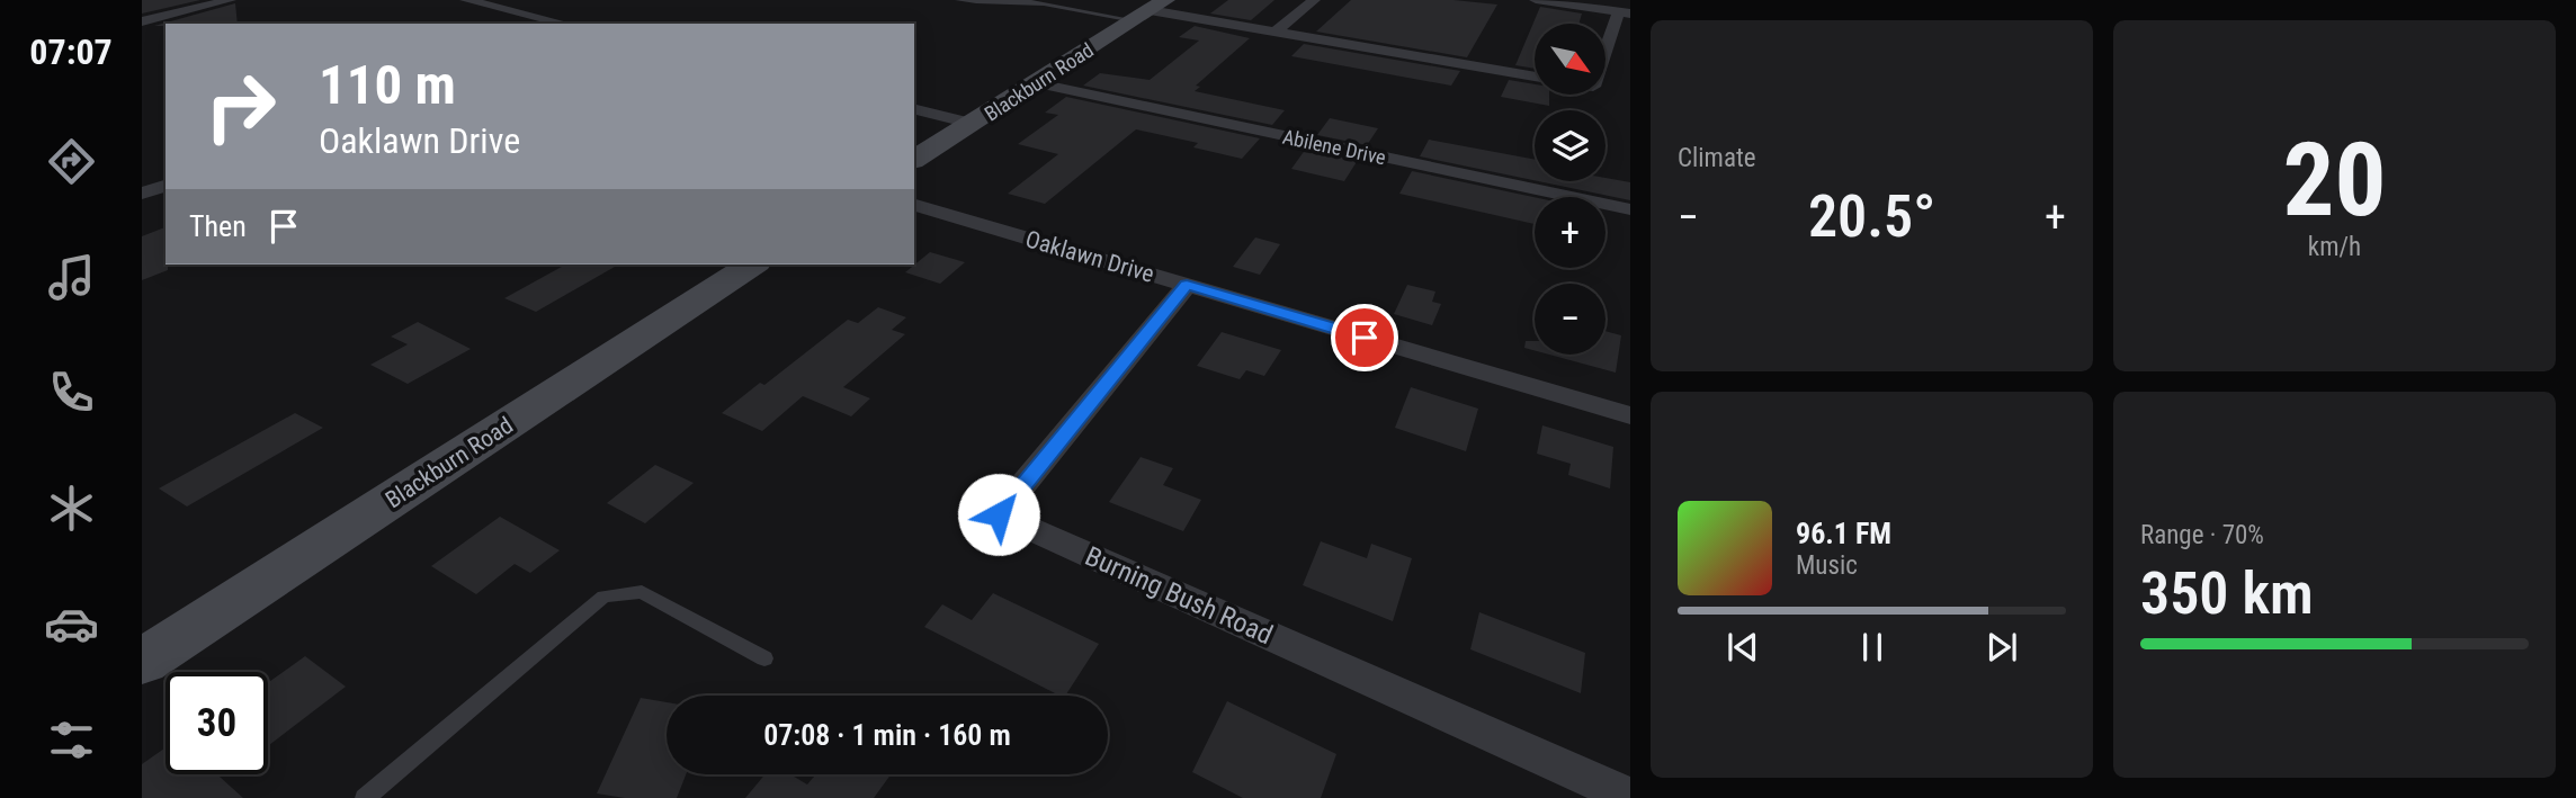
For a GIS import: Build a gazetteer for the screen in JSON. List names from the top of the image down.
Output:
{
  "streets": {
    "main road": ["Blackburn Road"],
    "street": ["Abilene Drive", "Oaklawn Drive", "Burning Bush Road"]
  },
  "crossings": [
    ["Blackburn Road", "Abilene Drive"],
    ["Oaklawn Drive", "Burning Bush Road"]
  ],
  "north": "bottom right",
  "page": {
    "tabs": "07:07",
    "tile": [
      "Climate",
      ["20", "km/h"],
      ["Range · 70%", "350 km"]
    ],
    "map_buttons": ["+", "−"],
    "turn": ["110 m", "Oaklawn Drive"],
    "heat": ["−", "20.5°", "+"],
    "then": "Then",
    "song": ["96.1 FM", "Music"],
    "limit": "30",
    "trip": "07:08 · 1 min · 160 m"
  }
}
